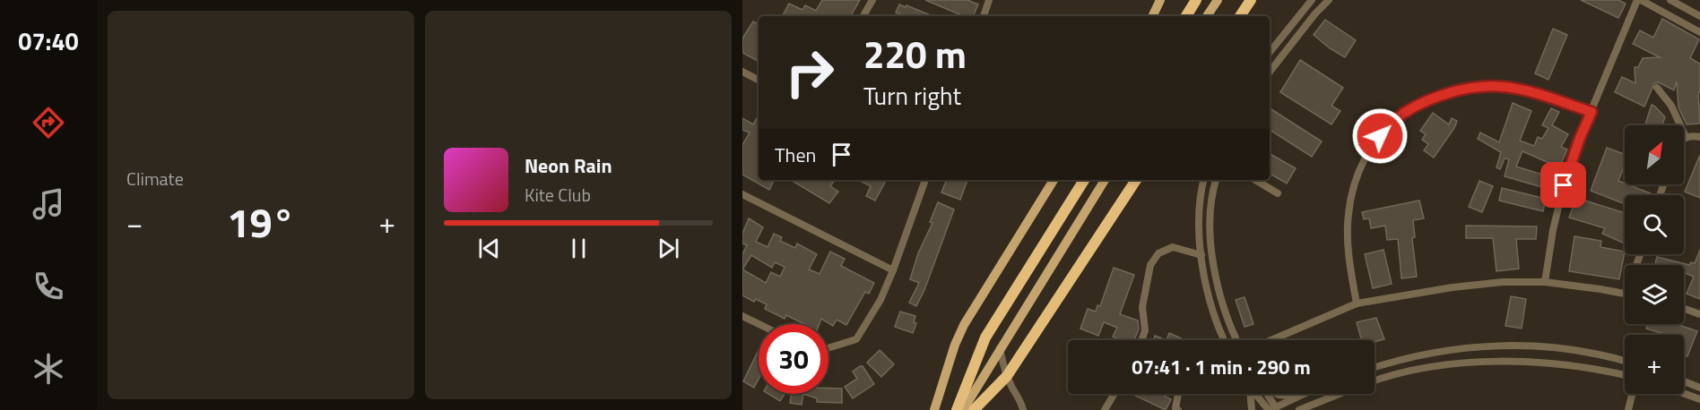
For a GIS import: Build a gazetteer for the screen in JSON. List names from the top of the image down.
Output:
{
  "north": "top right",
  "page": {
    "tabs": "07:40",
    "tile": "Climate",
    "turn": ["220 m", "Turn right"],
    "map_buttons": "+",
    "then": "Then",
    "song": ["Neon Rain", "Kite Club"],
    "heat": ["−", "19°", "+"],
    "limit": "30",
    "trip": "07:41 · 1 min · 290 m"
  }
}
